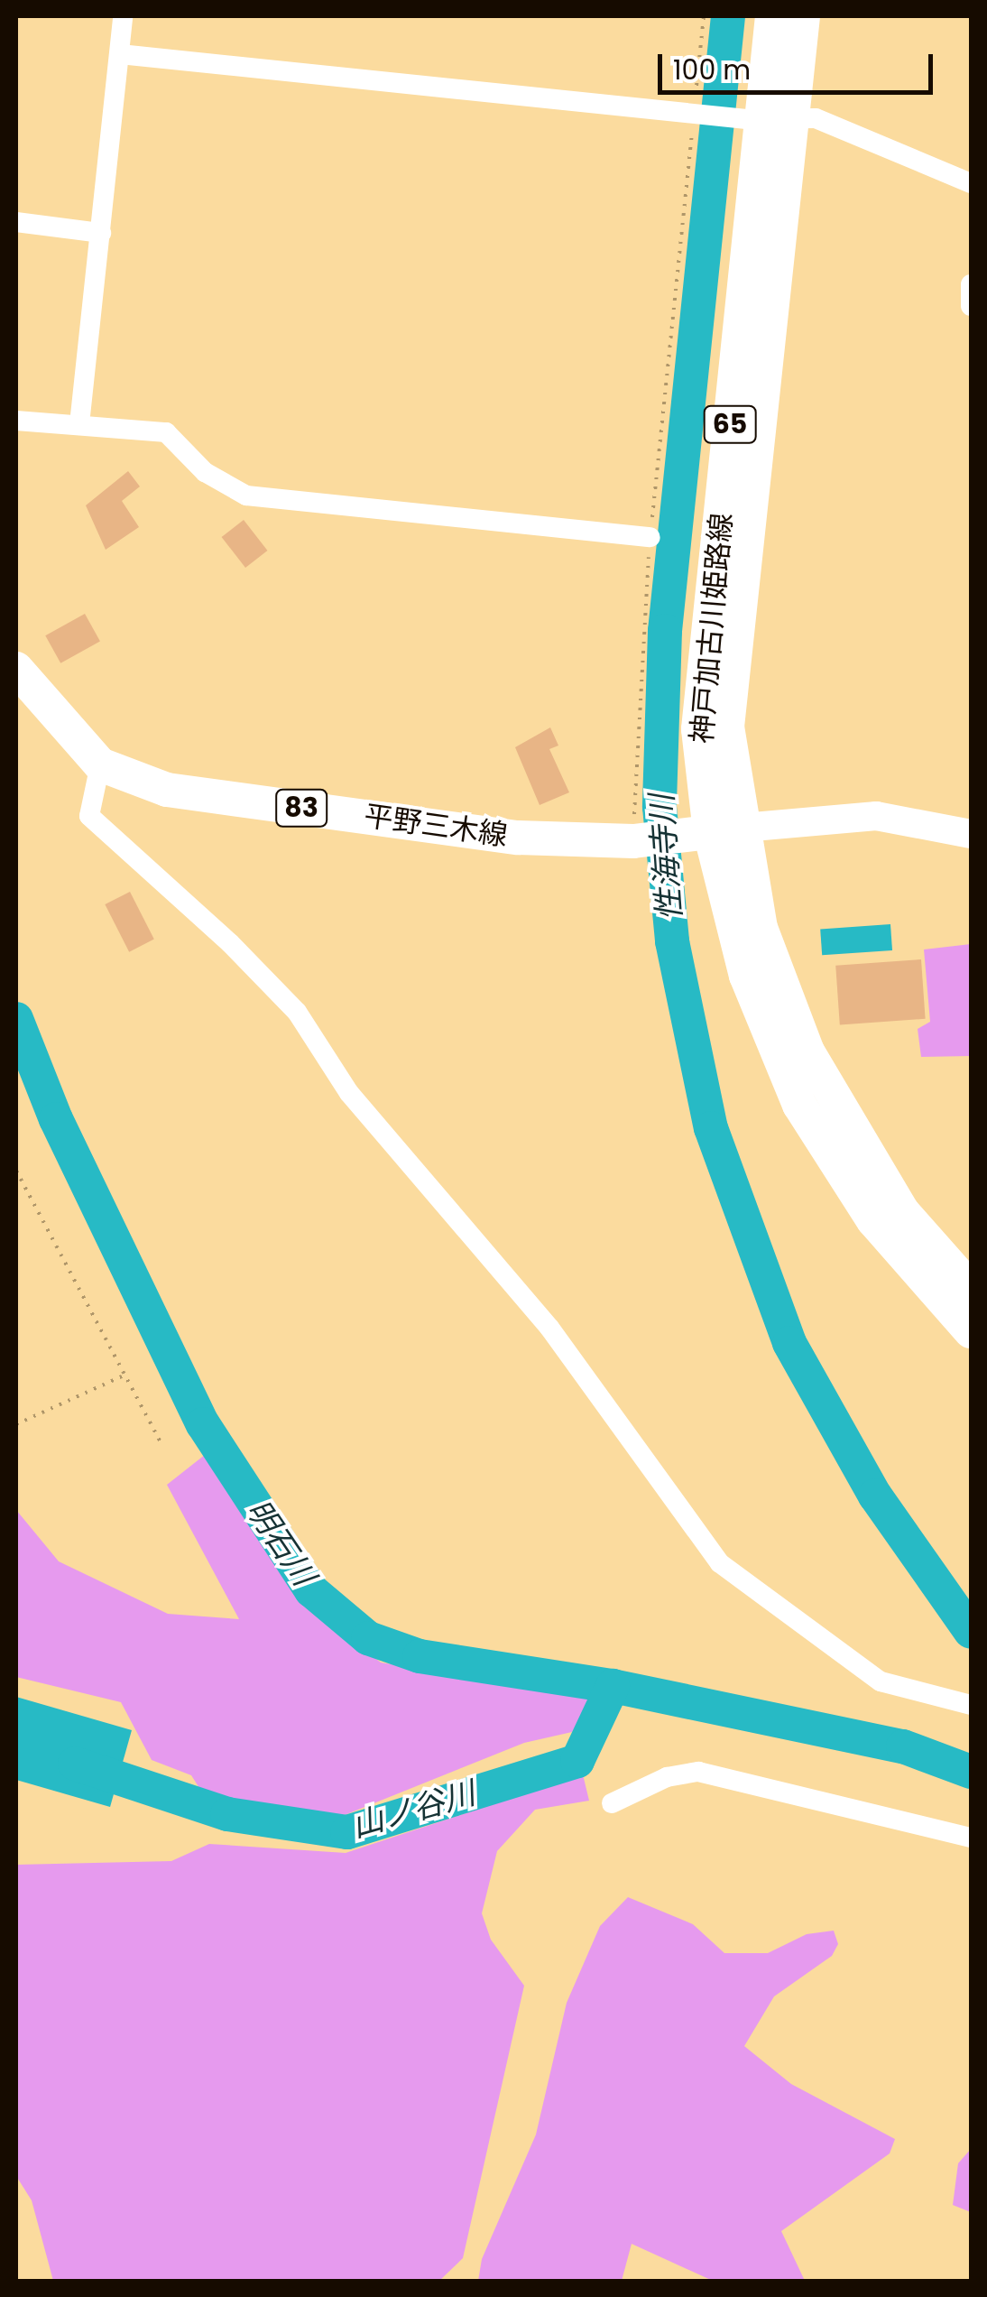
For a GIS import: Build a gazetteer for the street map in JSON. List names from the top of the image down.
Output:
{
  "streets": {
    "main road": [
      "65",
      "神戸加古川姫路線",
      "83",
      "平野三木線"
    ]
  },
  "crossings": [
    ["神戸加古川姫路線", "平野三木線"]
  ],
  "water": ["性海寺川", "明石川", "山ノ谷川"],
  "scale_bar": "100 m"
}
